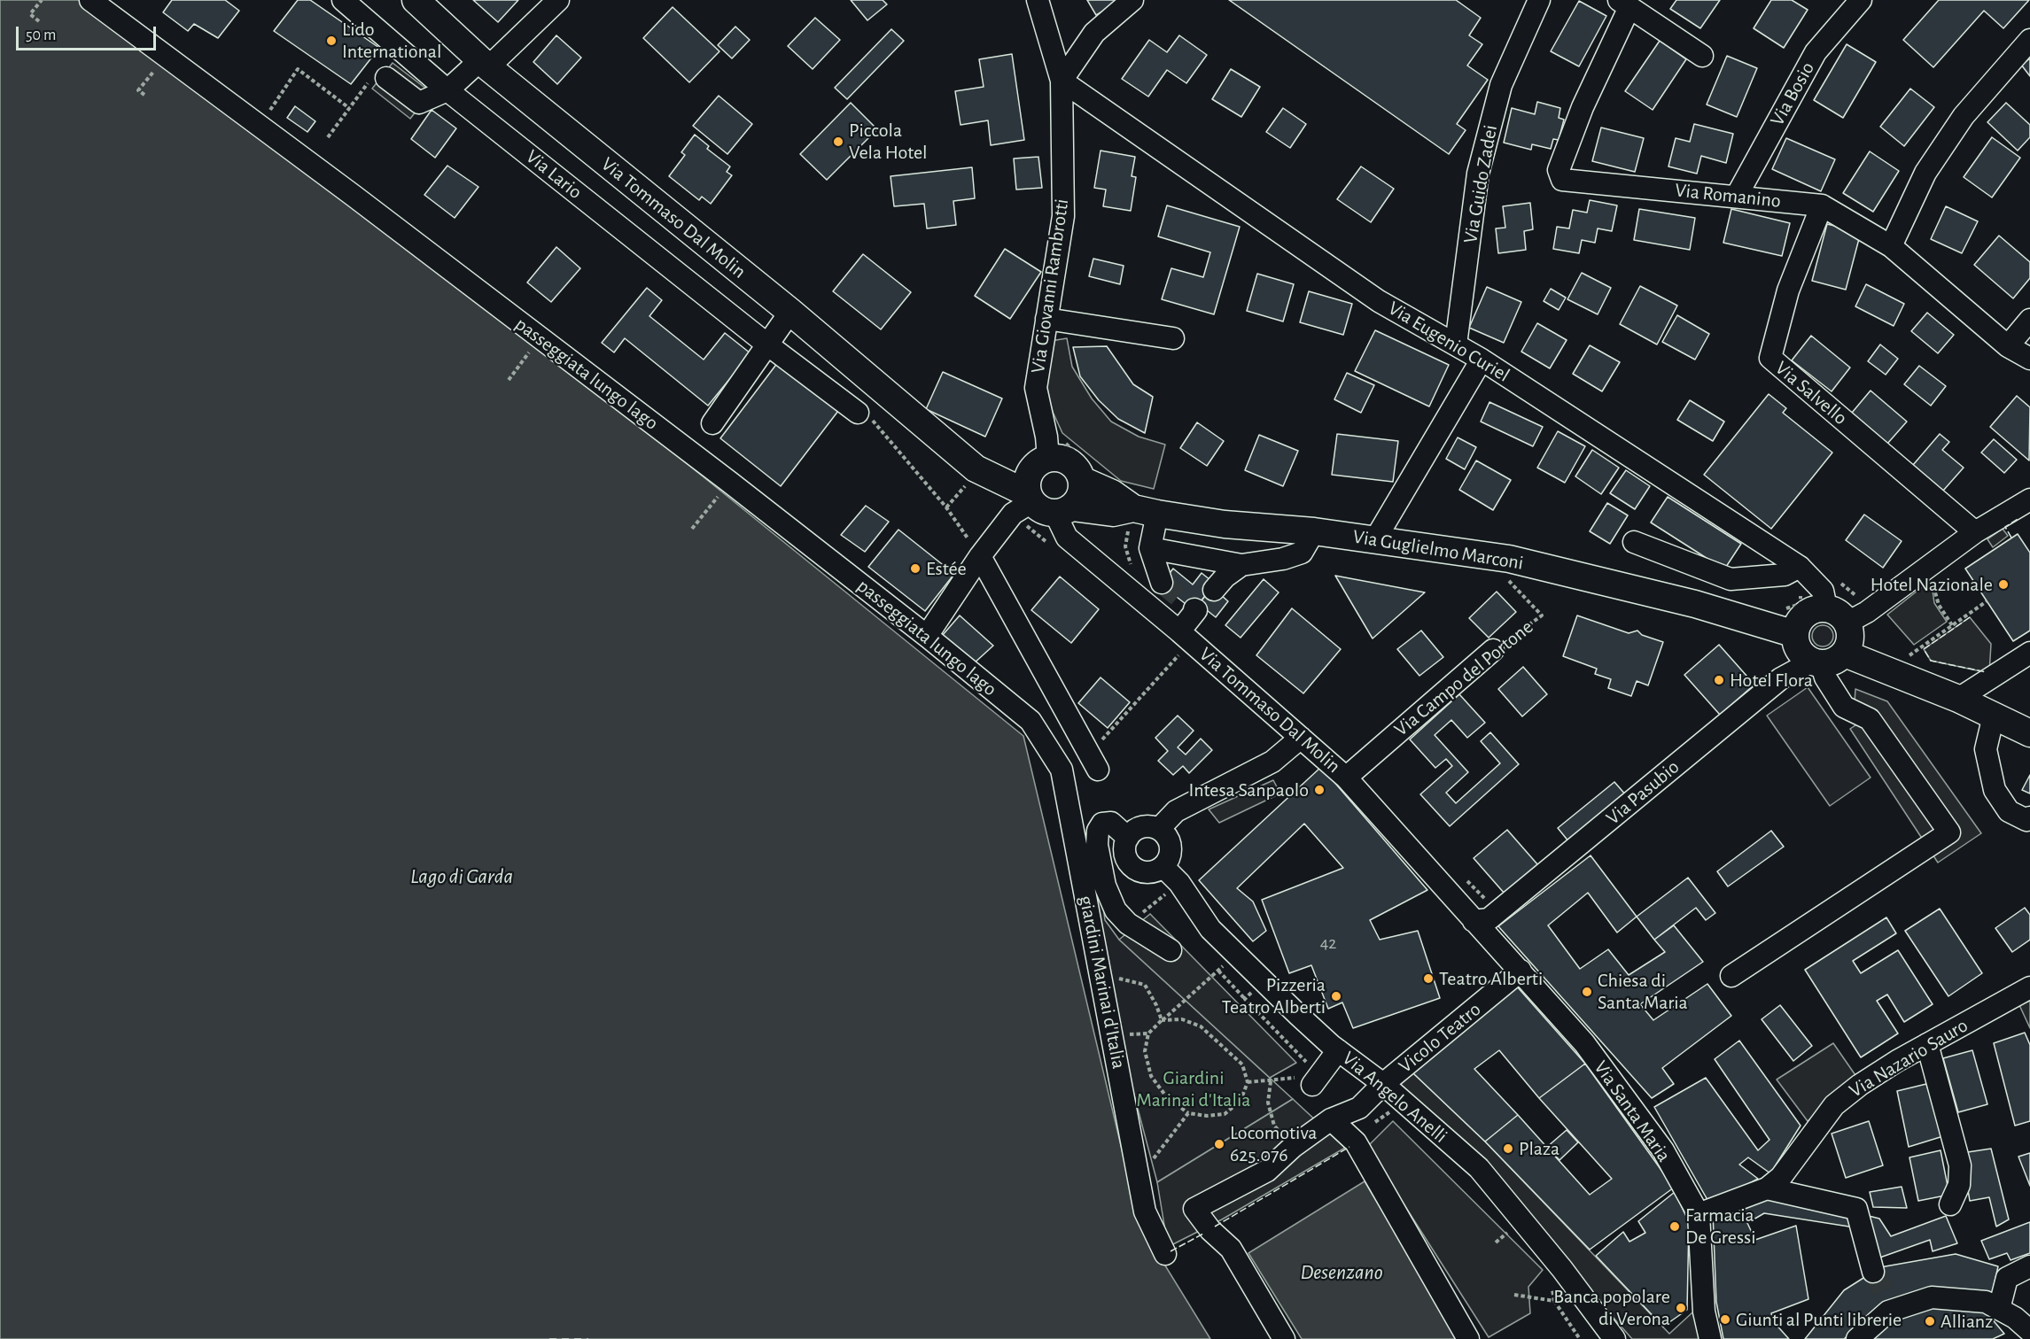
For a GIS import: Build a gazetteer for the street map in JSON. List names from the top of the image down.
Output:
{
  "streets": {
    "main road": ["Via Tommaso Dal Molin", "Via Guglielmo Marconi"],
    "street": [
      "Via Bosio",
      "Via Lario",
      "Via Guido Zadei",
      "Via Romanino",
      "Via Giovanni Rambrotti",
      "Via Eugenio Curiel",
      "passeggiata lungo lago",
      "Via Salvello",
      "Via Campo del Portone",
      "Via Pasubio",
      "giardini Marinai d'Italia",
      "Vicolo Teatro",
      "Via Nazario Sauro",
      "Via Angelo Anelli",
      "Via Santa Maria"
    ]
  },
  "crossings": [
    ["Via Bosio", "Via Romanino"],
    ["Via Guido Zadei", "Via Eugenio Curiel"],
    ["Via Romanino", "Via Salvello"],
    ["Via Tommaso Dal Molin", "Via Giovanni Rambrotti"],
    ["Via Tommaso Dal Molin", "Via Guglielmo Marconi"],
    ["Via Tommaso Dal Molin", "Via Campo del Portone"],
    ["Via Tommaso Dal Molin", "Via Pasubio"],
    ["Via Tommaso Dal Molin", "Via Santa Maria"],
    ["Via Giovanni Rambrotti", "Via Eugenio Curiel"],
    ["Via Giovanni Rambrotti", "Via Guglielmo Marconi"],
    ["Via Eugenio Curiel", "Via Guglielmo Marconi"],
    ["Via Eugenio Curiel", "Via Pasubio"],
    ["passeggiata lungo lago", "giardini Marinai d'Italia"],
    ["Via Guglielmo Marconi", "Via Campo del Portone"],
    ["Via Guglielmo Marconi", "Via Pasubio"],
    ["Via Pasubio", "Via Santa Maria"],
    ["Vicolo Teatro", "Via Angelo Anelli"],
    ["Vicolo Teatro", "Via Santa Maria"],
    ["Via Nazario Sauro", "Via Santa Maria"]
  ],
  "water": ["Lago di Garda", "Desenzano"],
  "parks": ["Giardini Marinai d'Italia"],
  "places": [
    "Lido International",
    "Piccola Vela Hotel",
    "Estée",
    "Hotel Nazionale",
    "Hotel Flora",
    "Intesa Sanpaolo",
    "Teatro Alberti",
    "Chiesa di Santa Maria",
    "Pizzeria Teatro Alberti",
    "Locomotiva 625.076",
    "Plaza",
    "Farmacia De Gressi",
    "Banca popolare di Verona",
    "Giunti al Punti librerie",
    "Allianz"
  ],
  "house_numbers": ["42"],
  "scale_bar": "50 m"
}
